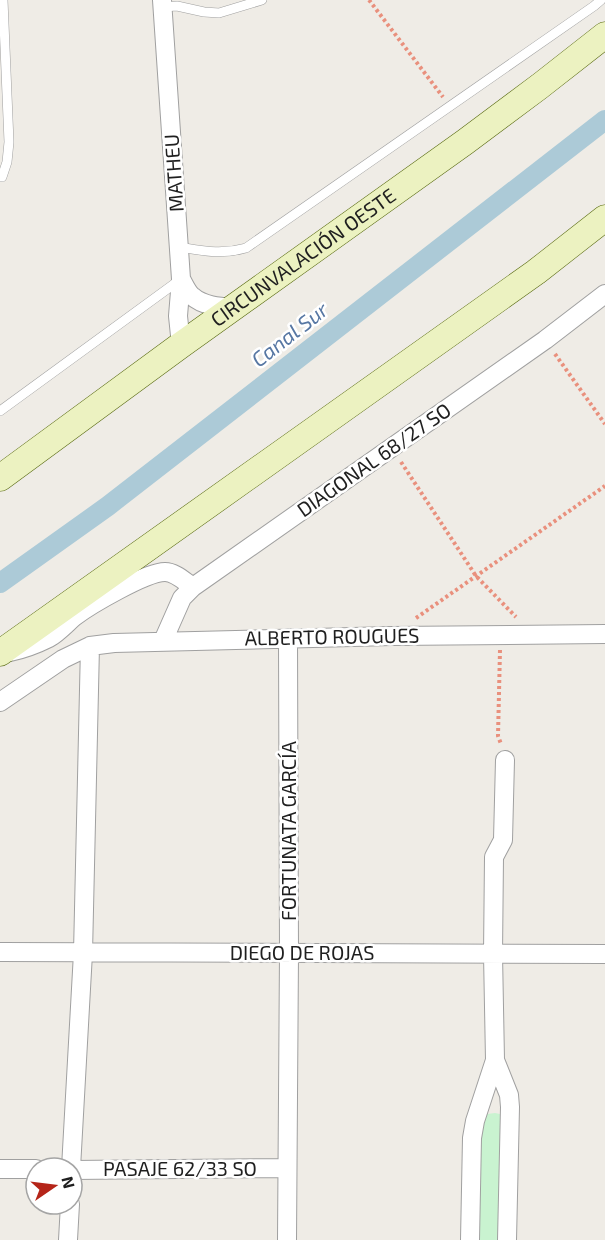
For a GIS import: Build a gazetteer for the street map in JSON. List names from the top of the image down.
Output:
{
  "streets": {
    "main road": ["CIRCUNVALACIÓN OESTE"],
    "street": [
      "MATHEU",
      "DIAGONAL 68/27 SO",
      "ALBERTO ROUGUES",
      "FORTUNATA GARCÍA",
      "DIEGO DE ROJAS",
      "PASAJE 62/33 SO"
    ]
  },
  "crossings": [
    ["MATHEU", "CIRCUNVALACIÓN OESTE"],
    ["DIAGONAL 68/27 SO", "ALBERTO ROUGUES"],
    ["ALBERTO ROUGUES", "FORTUNATA GARCÍA"],
    ["FORTUNATA GARCÍA", "DIEGO DE ROJAS"],
    ["FORTUNATA GARCÍA", "PASAJE 62/33 SO"]
  ],
  "water": ["Canal Sur"],
  "north": "right"
}
